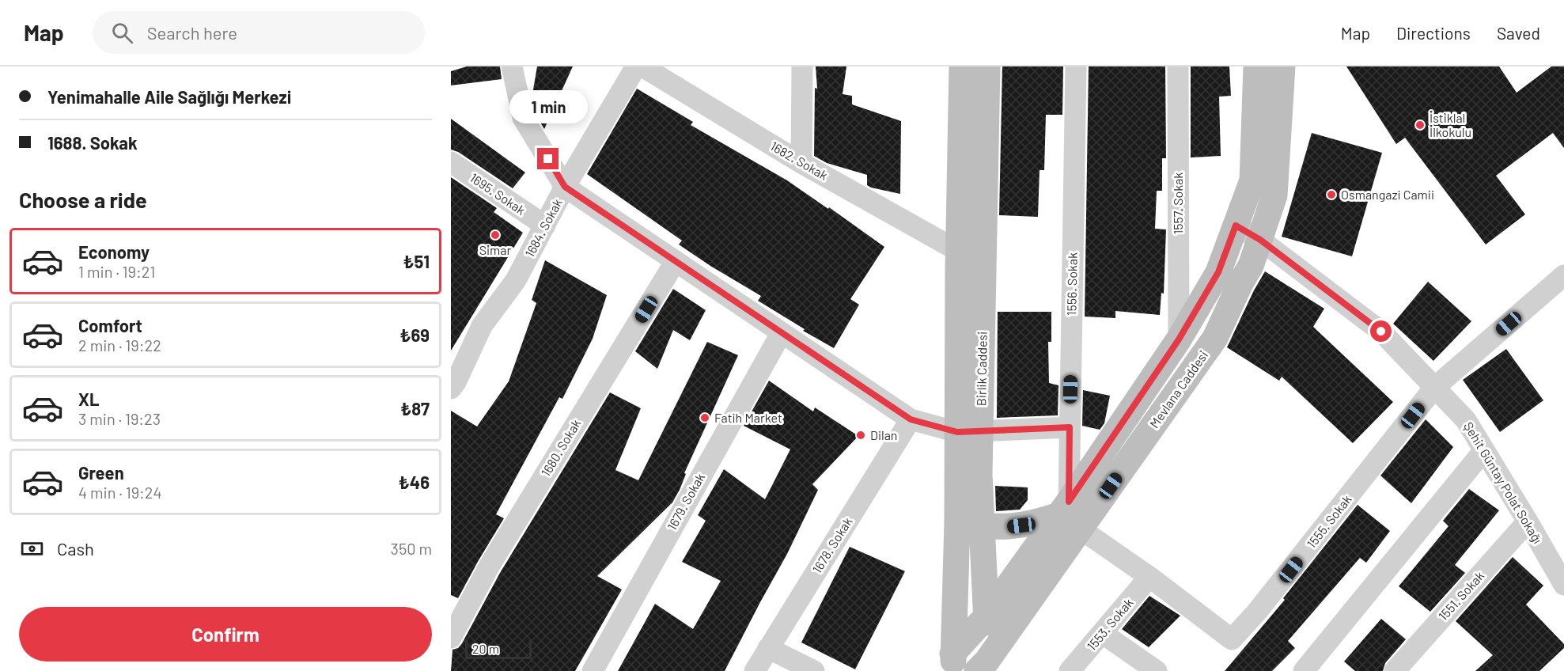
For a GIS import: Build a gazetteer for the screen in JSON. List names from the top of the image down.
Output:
{
  "streets": {
    "main road": ["Birlik Caddesi", "Mevlana Caddesi"],
    "street": [
      "1682. Sokak",
      "1695. Sokak",
      "1557. Sokak",
      "1684. Sokak",
      "1556. Sokak",
      "1680. Sokak",
      "Şehit Güntay Polat Sokağı",
      "1679. Sokak",
      "1555. Sokak",
      "1678. Sokak",
      "1551. Sokak",
      "1553. Sokak"
    ]
  },
  "crossings": [
    ["1682. Sokak", "Birlik Caddesi"],
    ["1695. Sokak", "1684. Sokak"],
    ["Birlik Caddesi", "Mevlana Caddesi"],
    ["Mevlana Caddesi", "Şehit Güntay Polat Sokağı"],
    ["Mevlana Caddesi", "1555. Sokak"],
    ["Şehit Güntay Polat Sokağı", "1555. Sokak"],
    ["Şehit Güntay Polat Sokağı", "1551. Sokak"],
    ["1555. Sokak", "1553. Sokak"]
  ],
  "places": [
    "İstiklal İlkokulu",
    "Osmangazi Camii",
    "Simar",
    "Fatih Market",
    "Dilan"
  ],
  "scale_bar": "20 m",
  "page": {
    "header": "Map",
    "search": "Search here",
    "nav": ["Map", "Directions", "Saved"],
    "banner": ["Yenimahalle Aile Sağlığı Merkezi", "1688. Sokak"],
    "bubble": "1 min",
    "heading": "Choose a ride",
    "list": [
      {
        "name": "Economy",
        "note": "1 min · 19:21",
        "value": "₺51"
      },
      {
        "name": "Comfort",
        "note": "2 min · 19:22",
        "value": "₺69"
      },
      {
        "name": "XL",
        "note": "3 min · 19:23",
        "value": "₺87"
      },
      {
        "name": "Green",
        "note": "4 min · 19:24",
        "value": "₺46"
      }
    ],
    "pay": ["Cash", "350 m"],
    "buttons": "Confirm",
    "scale": "20 m"
  }
}
